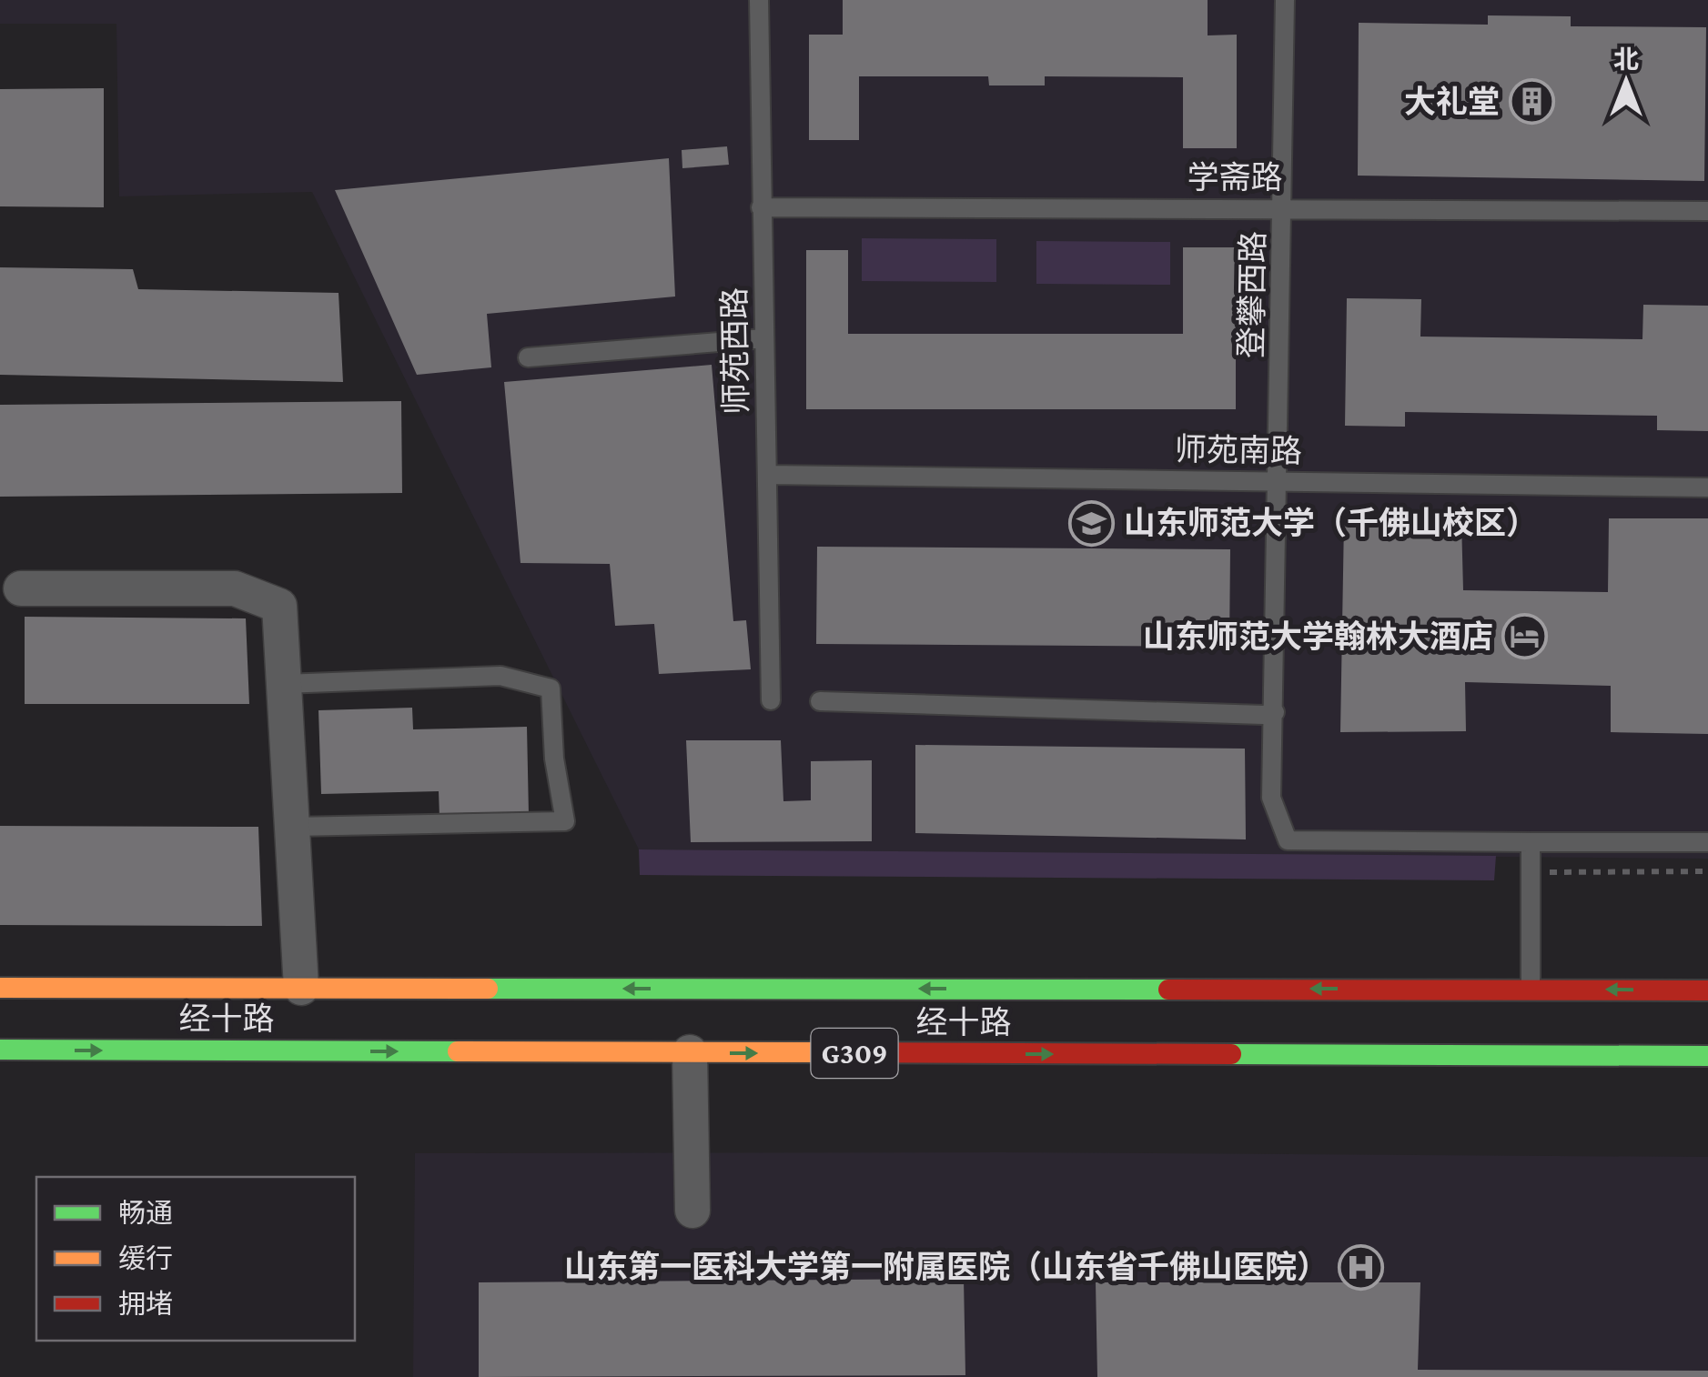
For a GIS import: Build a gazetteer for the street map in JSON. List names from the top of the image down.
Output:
{
  "streets": {
    "highway": ["经十路", "G309"],
    "lane": [
      "学斋路",
      "登攀西路",
      "师苑西路",
      "师苑南路"
    ]
  },
  "crossings": [
    ["学斋路", "登攀西路"],
    ["学斋路", "师苑西路"],
    ["登攀西路", "师苑南路"],
    ["师苑西路", "师苑南路"]
  ],
  "places": {
    "building": ["大礼堂"],
    "school or university": ["山东师范大学（千佛山校区）"],
    "hotel": ["山东师范大学翰林大酒店"],
    "hospital": ["山东第一医科大学第一附属医院（山东省千佛山医院）"]
  },
  "legend": ["畅通", "缓行", "拥堵"],
  "north": "top"
}
